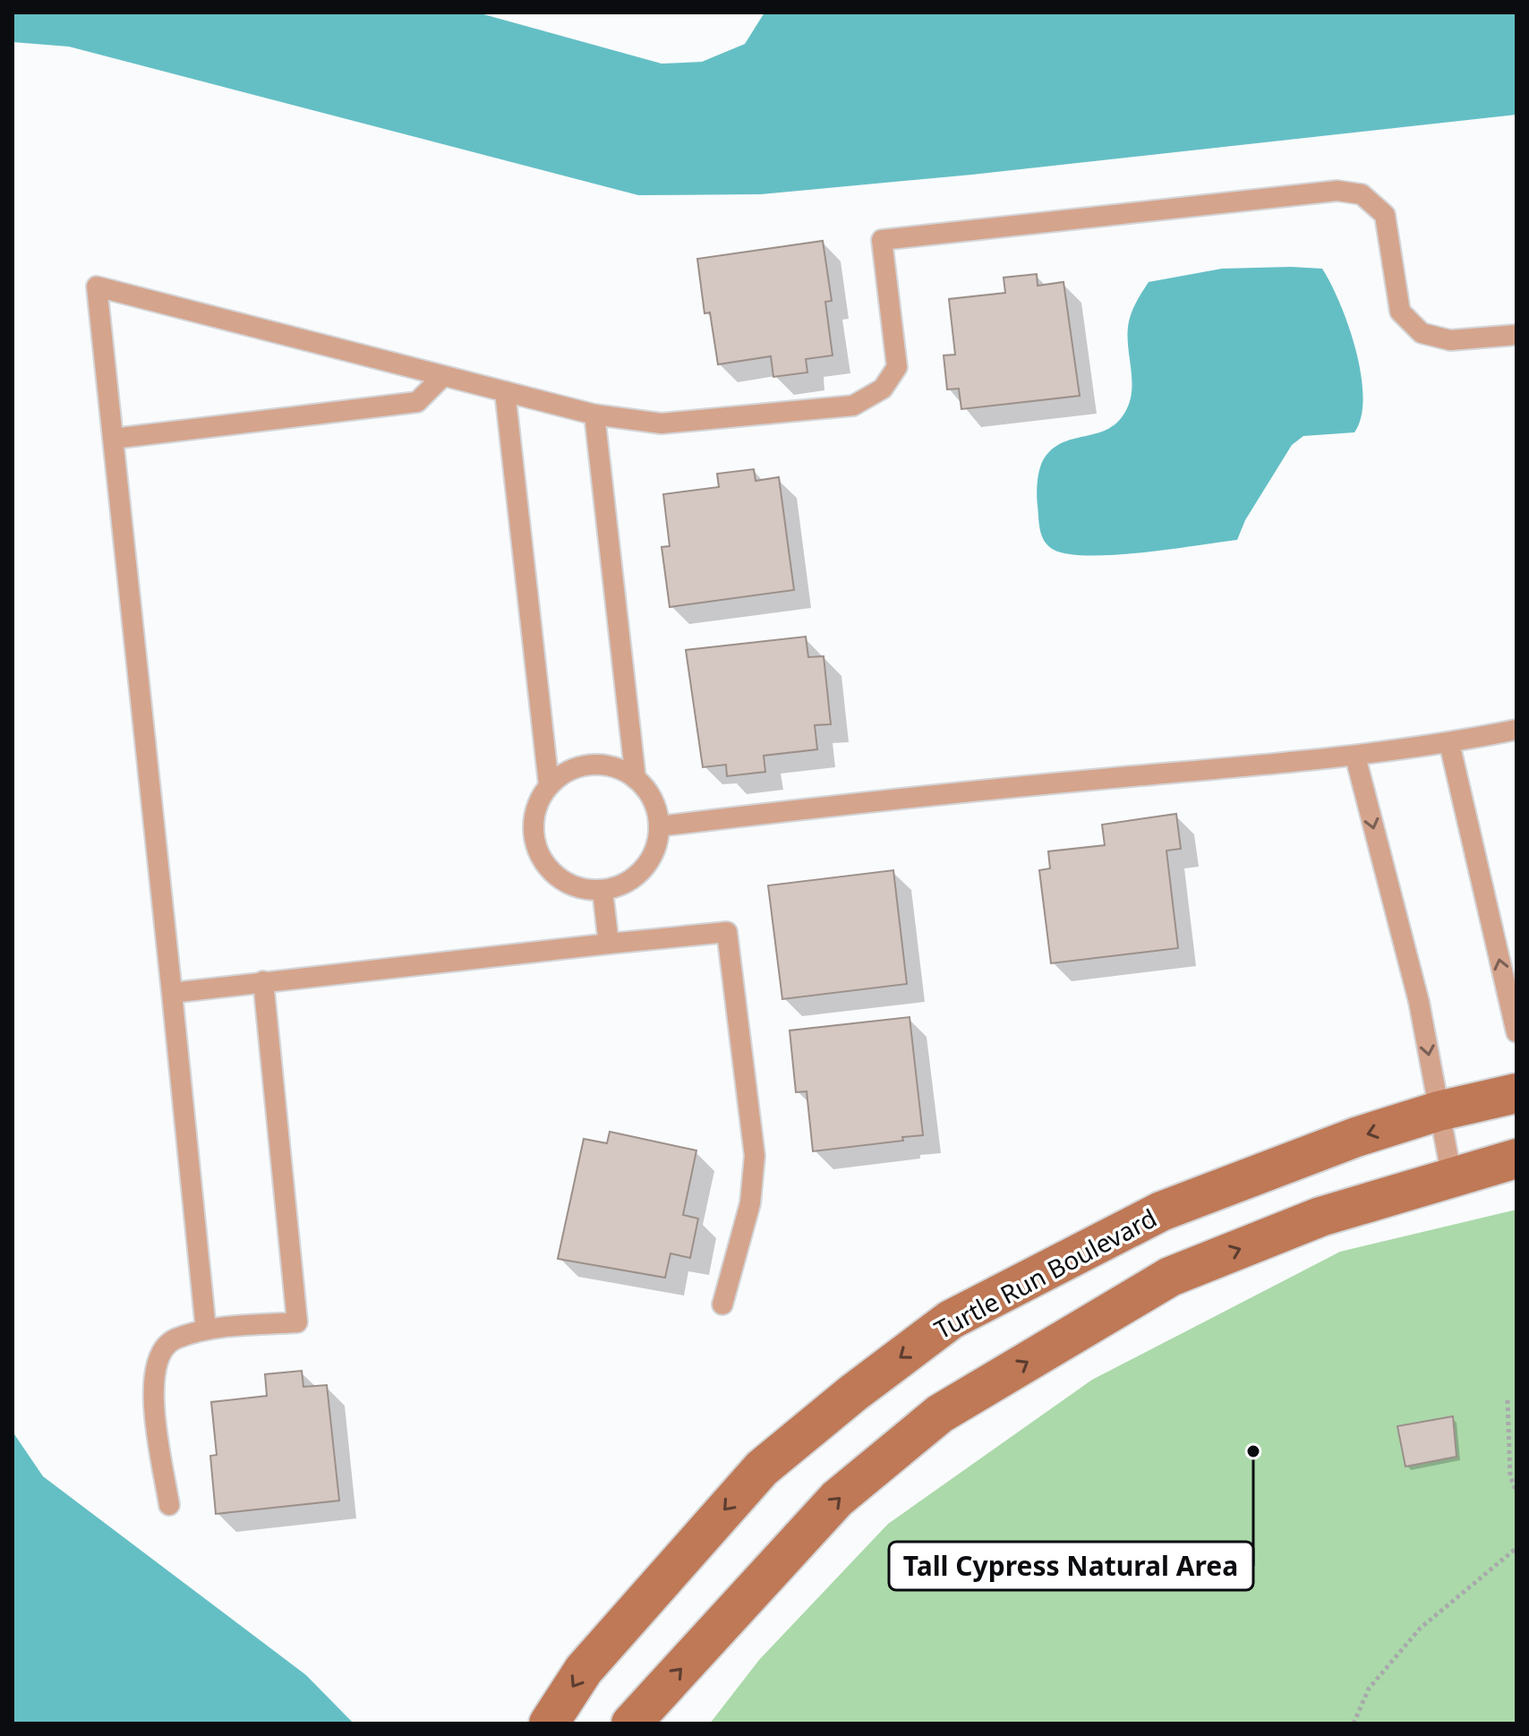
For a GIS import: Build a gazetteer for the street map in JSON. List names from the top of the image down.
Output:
{
  "streets": {
    "street": ["Turtle Run Boulevard"]
  },
  "places": ["Tall Cypress Natural Area"]
}
